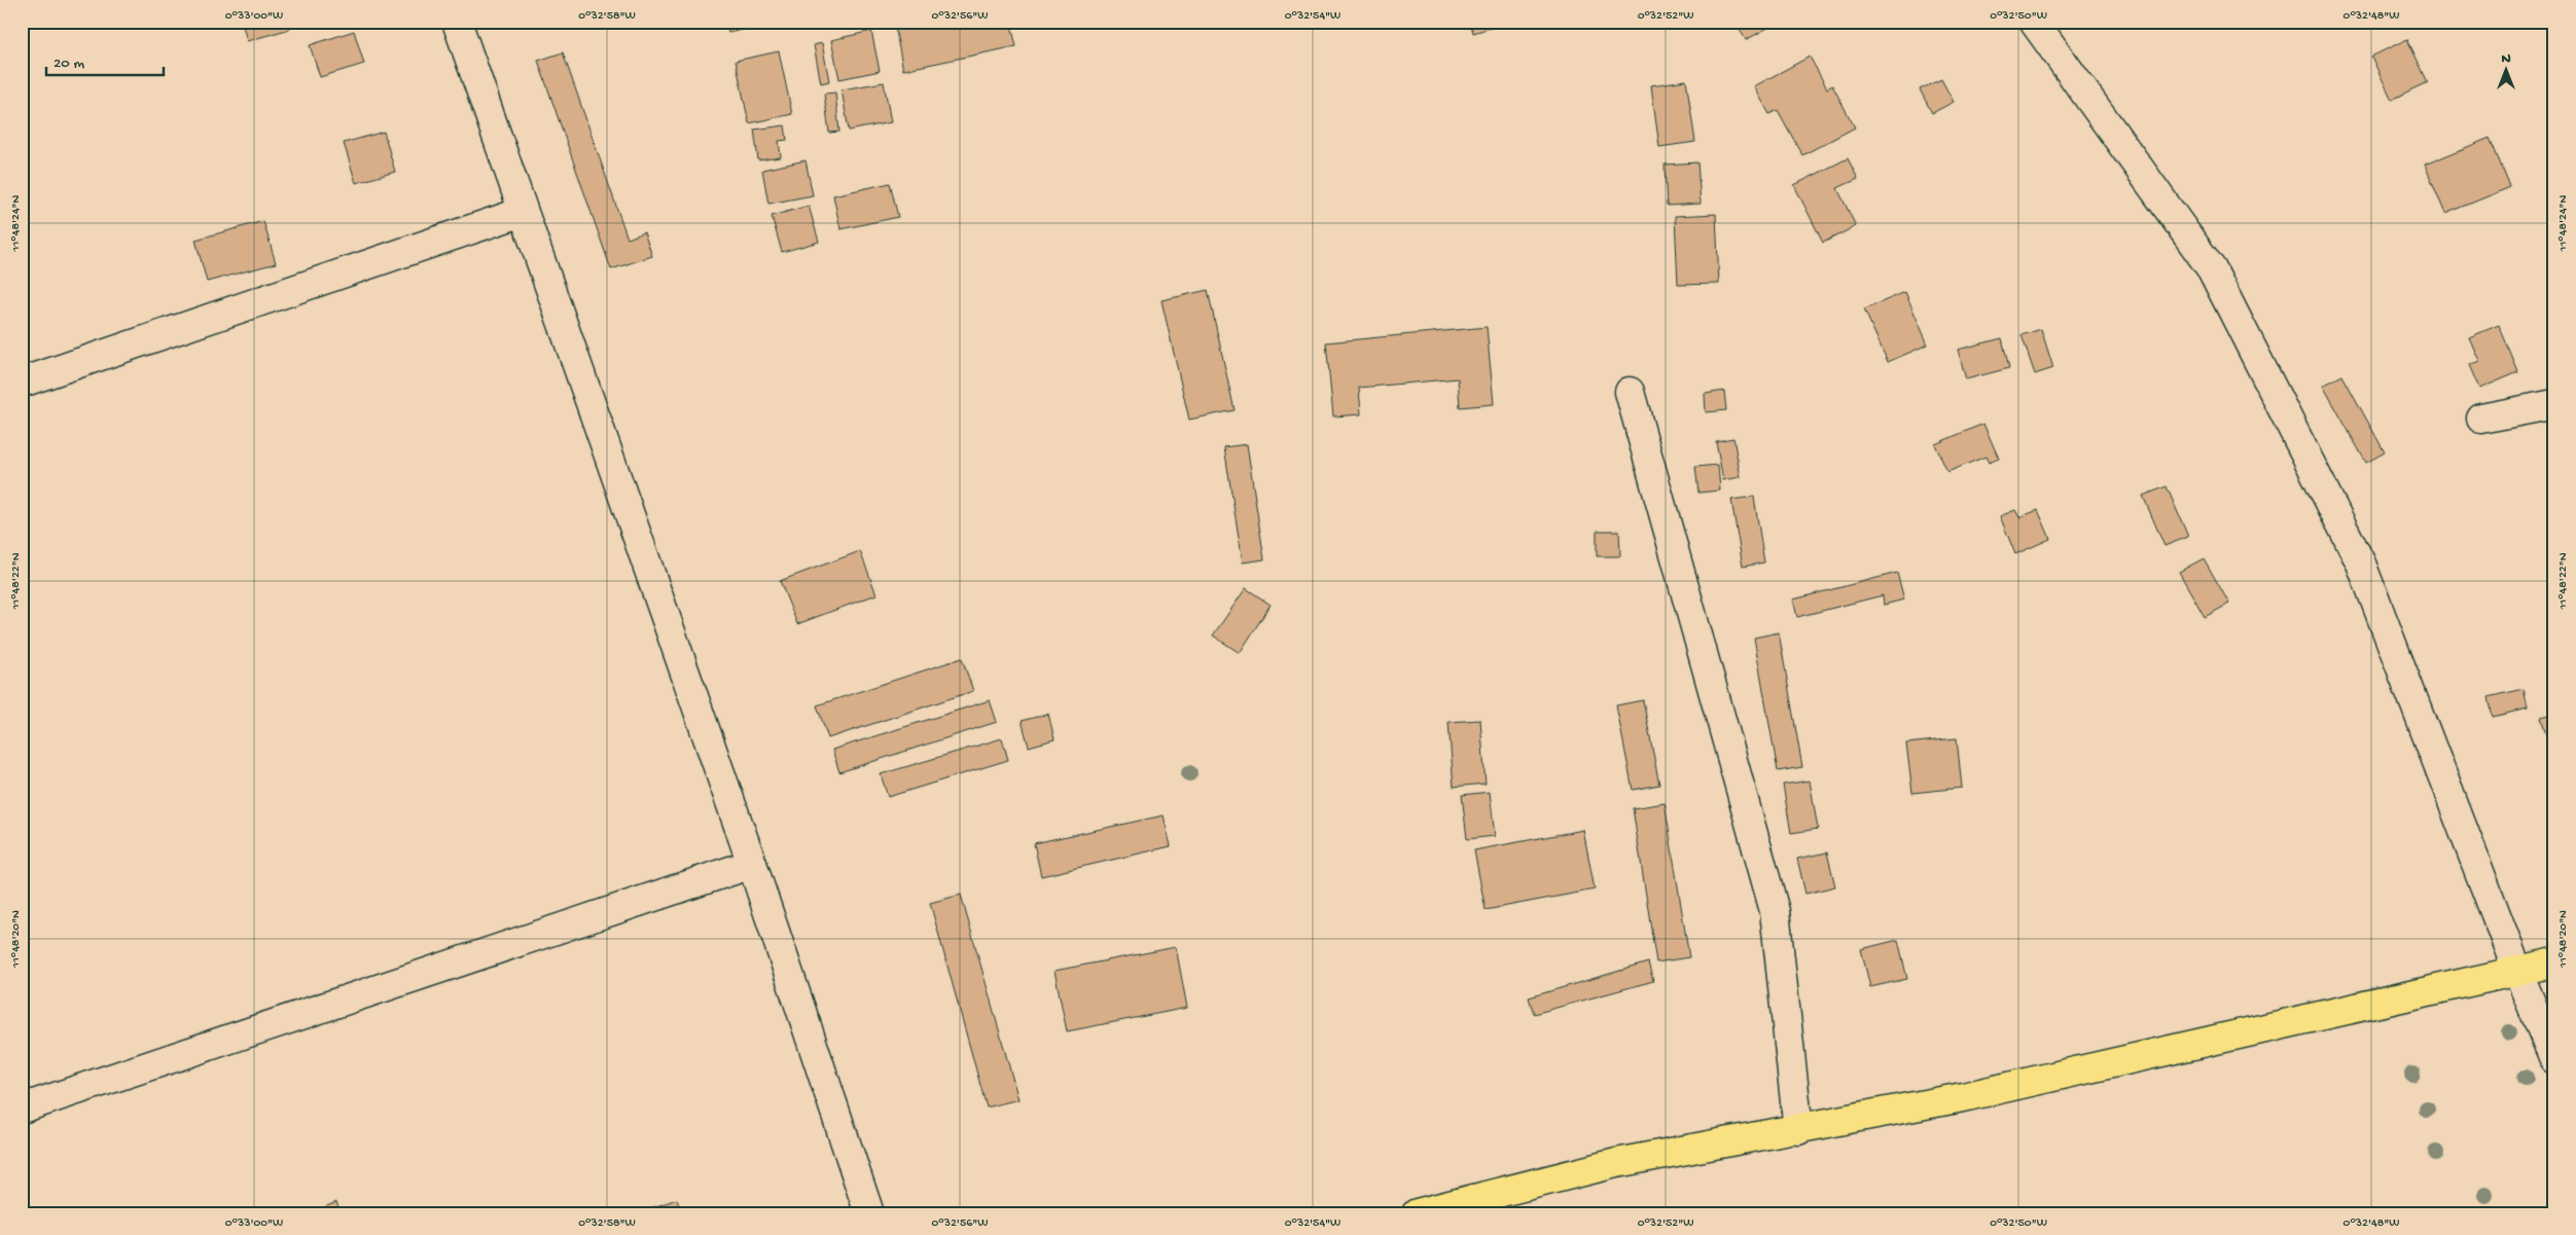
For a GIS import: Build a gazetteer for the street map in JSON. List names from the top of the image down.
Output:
{
  "scale_bar": "20 m",
  "north": "top",
  "coordinates": [
    "0°33'00\"W",
    "0°32'58\"W",
    "0°32'56\"W",
    "0°32'54\"W",
    "0°32'52\"W",
    "0°32'50\"W",
    "0°32'48\"W",
    "11°48'24\"N",
    "11°48'22\"N",
    "11°48'20\"N"
  ]
}
